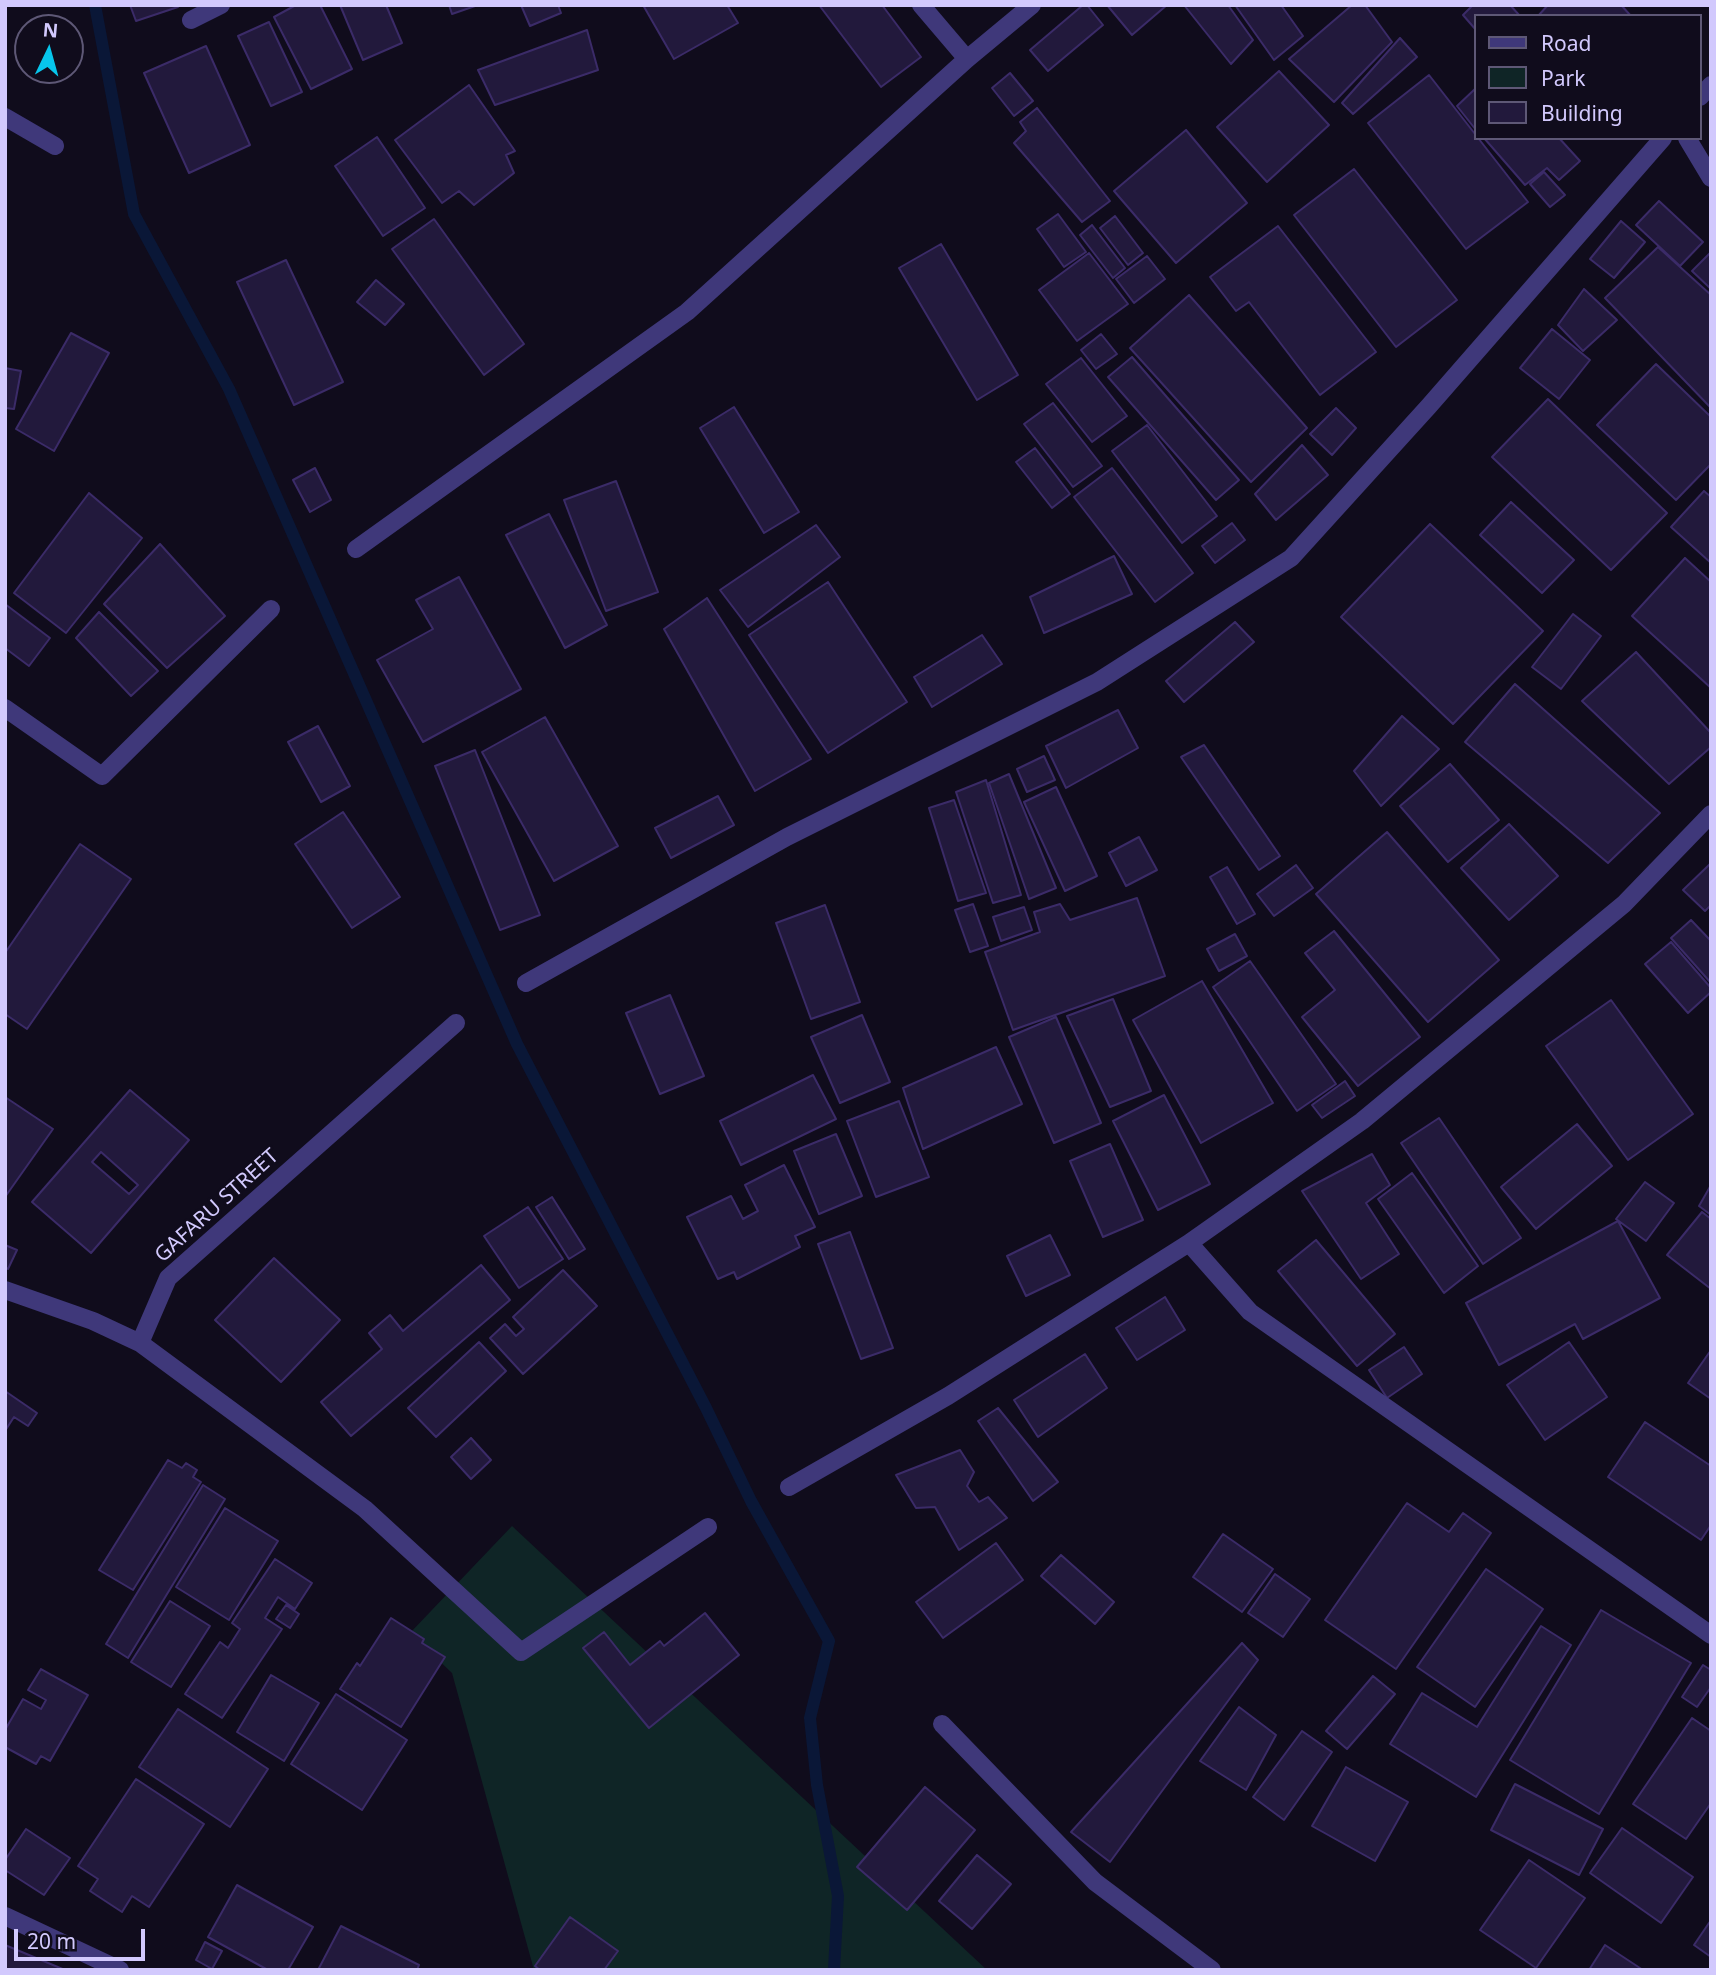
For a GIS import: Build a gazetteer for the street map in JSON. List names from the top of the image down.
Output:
{
  "streets": {
    "street": ["GAFARU STREET"]
  },
  "legend": ["Road", "Park", "Building"],
  "scale_bar": "20 m",
  "north": "top"
}
